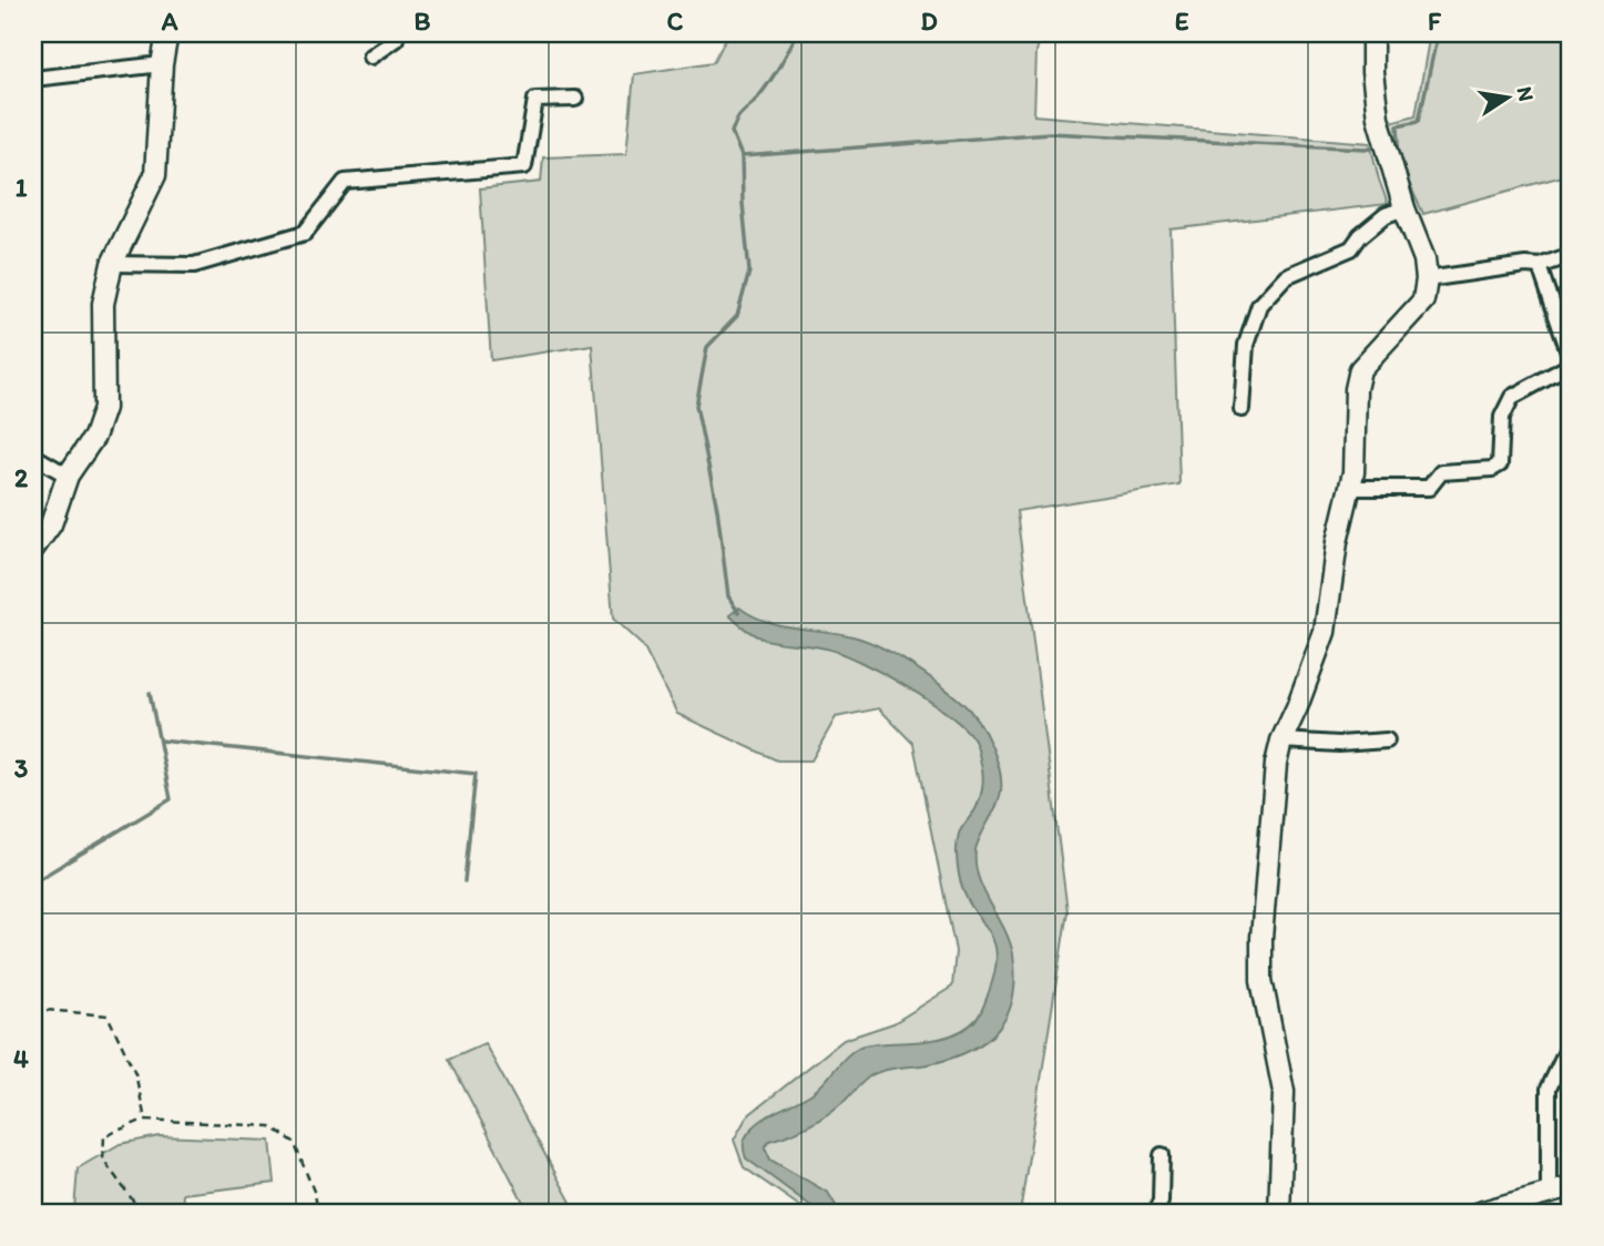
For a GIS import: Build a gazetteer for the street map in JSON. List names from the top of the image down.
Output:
{
  "north": "right",
  "grid": {
    "columns": [
      "A",
      "B",
      "C",
      "D",
      "E",
      "F"
    ],
    "rows": [
      "1",
      "2",
      "3",
      "4"
    ]
  }
}
